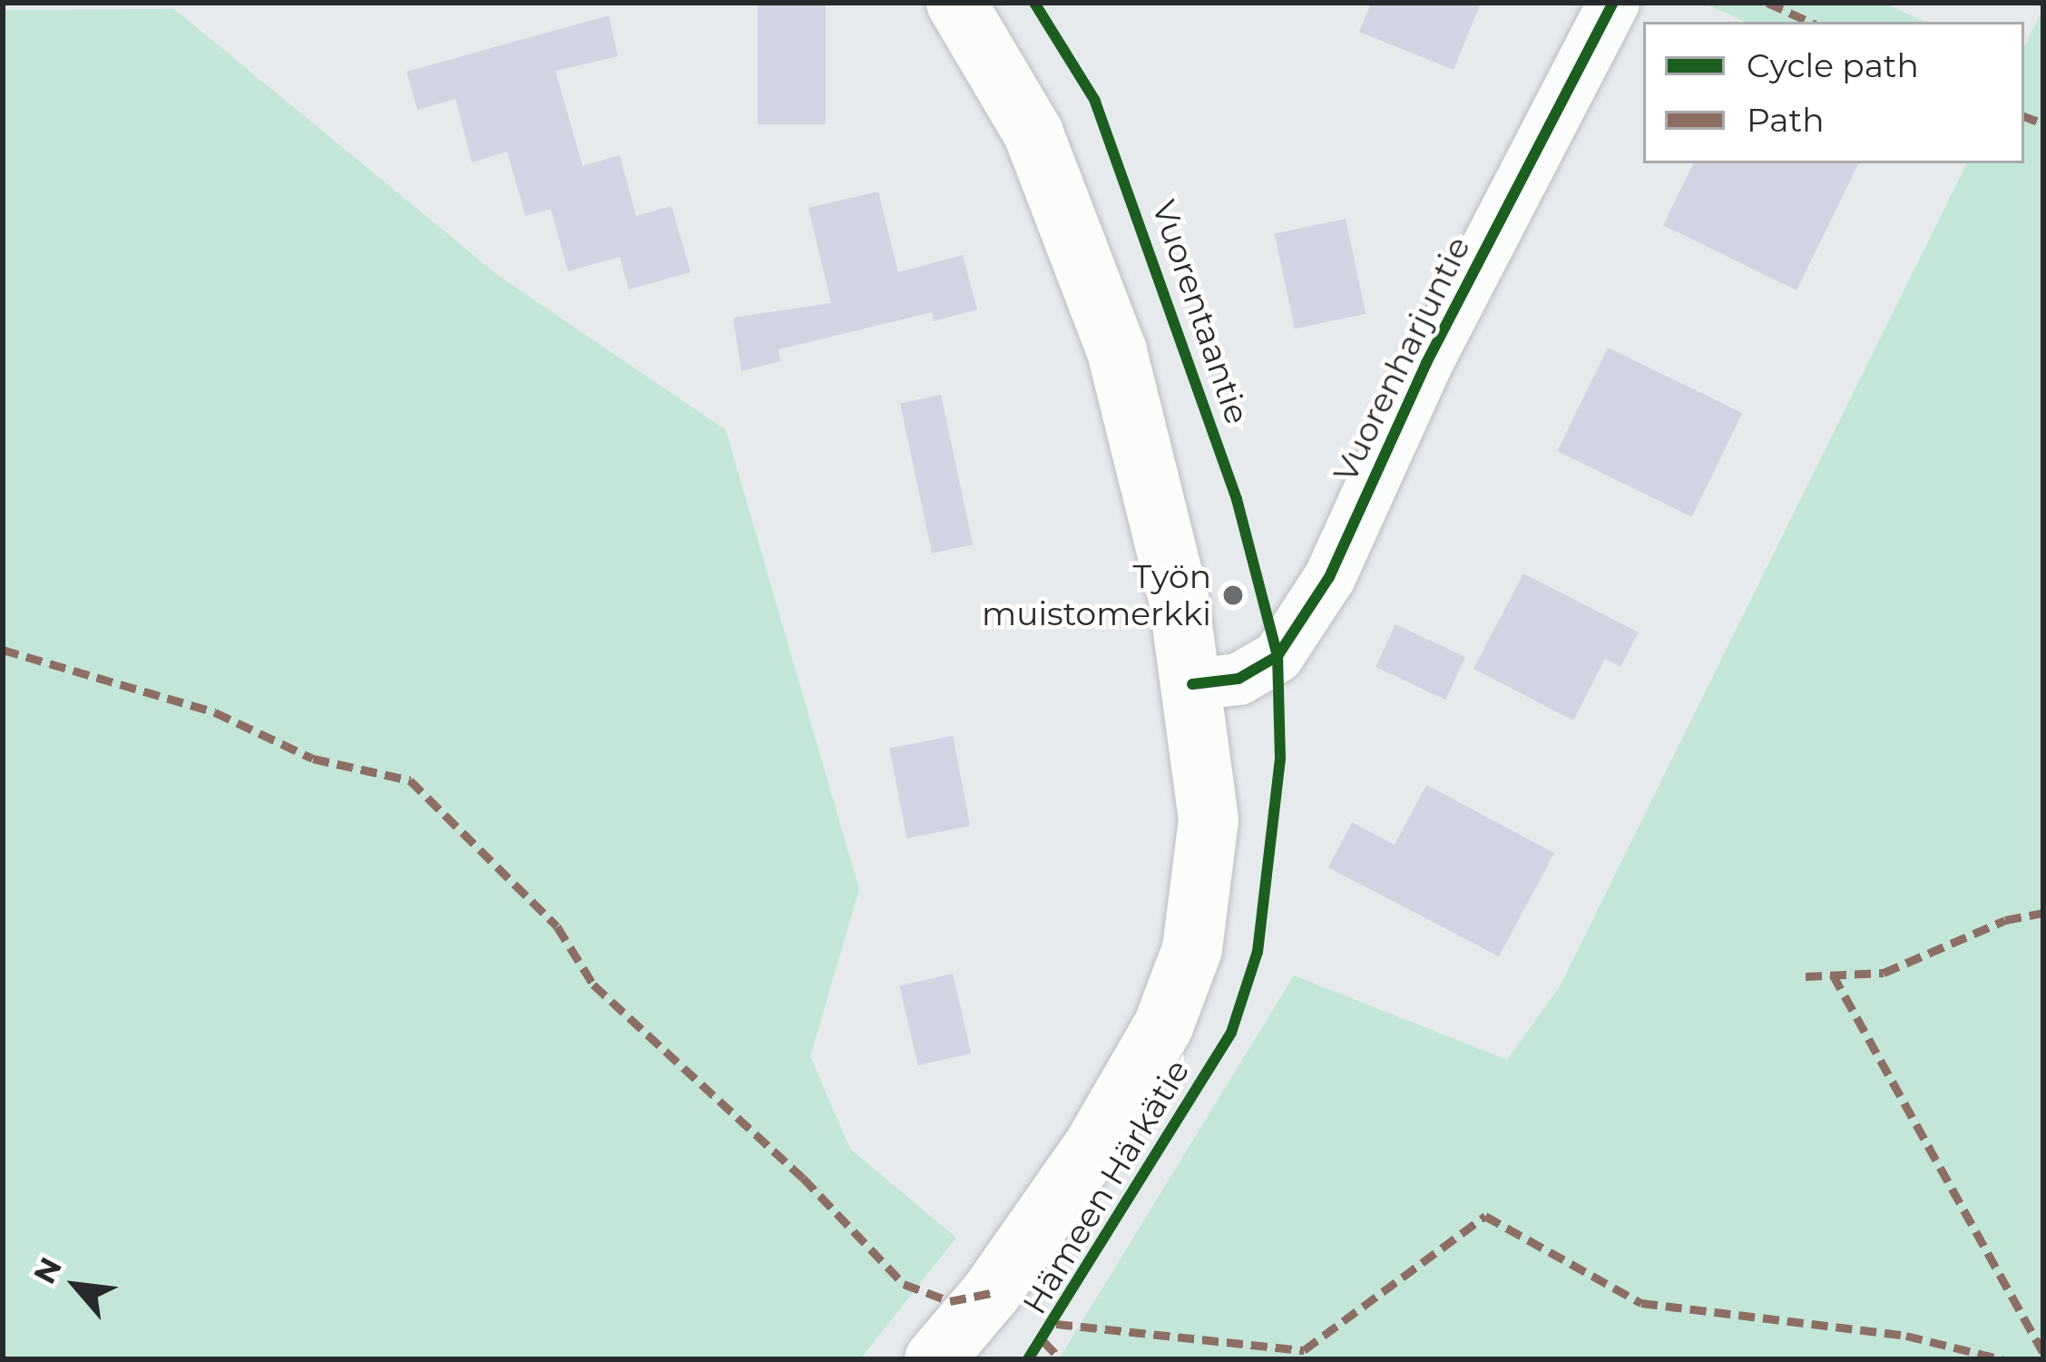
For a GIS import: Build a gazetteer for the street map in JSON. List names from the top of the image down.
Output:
{
  "streets": {
    "main road": ["Hämeen Härkätie"],
    "street": ["Vuorenharjuntie"],
    "cycle path": ["Vuorentaantie"]
  },
  "crossings": [
    ["Vuorenharjuntie", "Hämeen Härkätie"]
  ],
  "places": ["Työn muistomerkki"],
  "legend": ["Cycle path", "Path"],
  "north": "top left"
}
